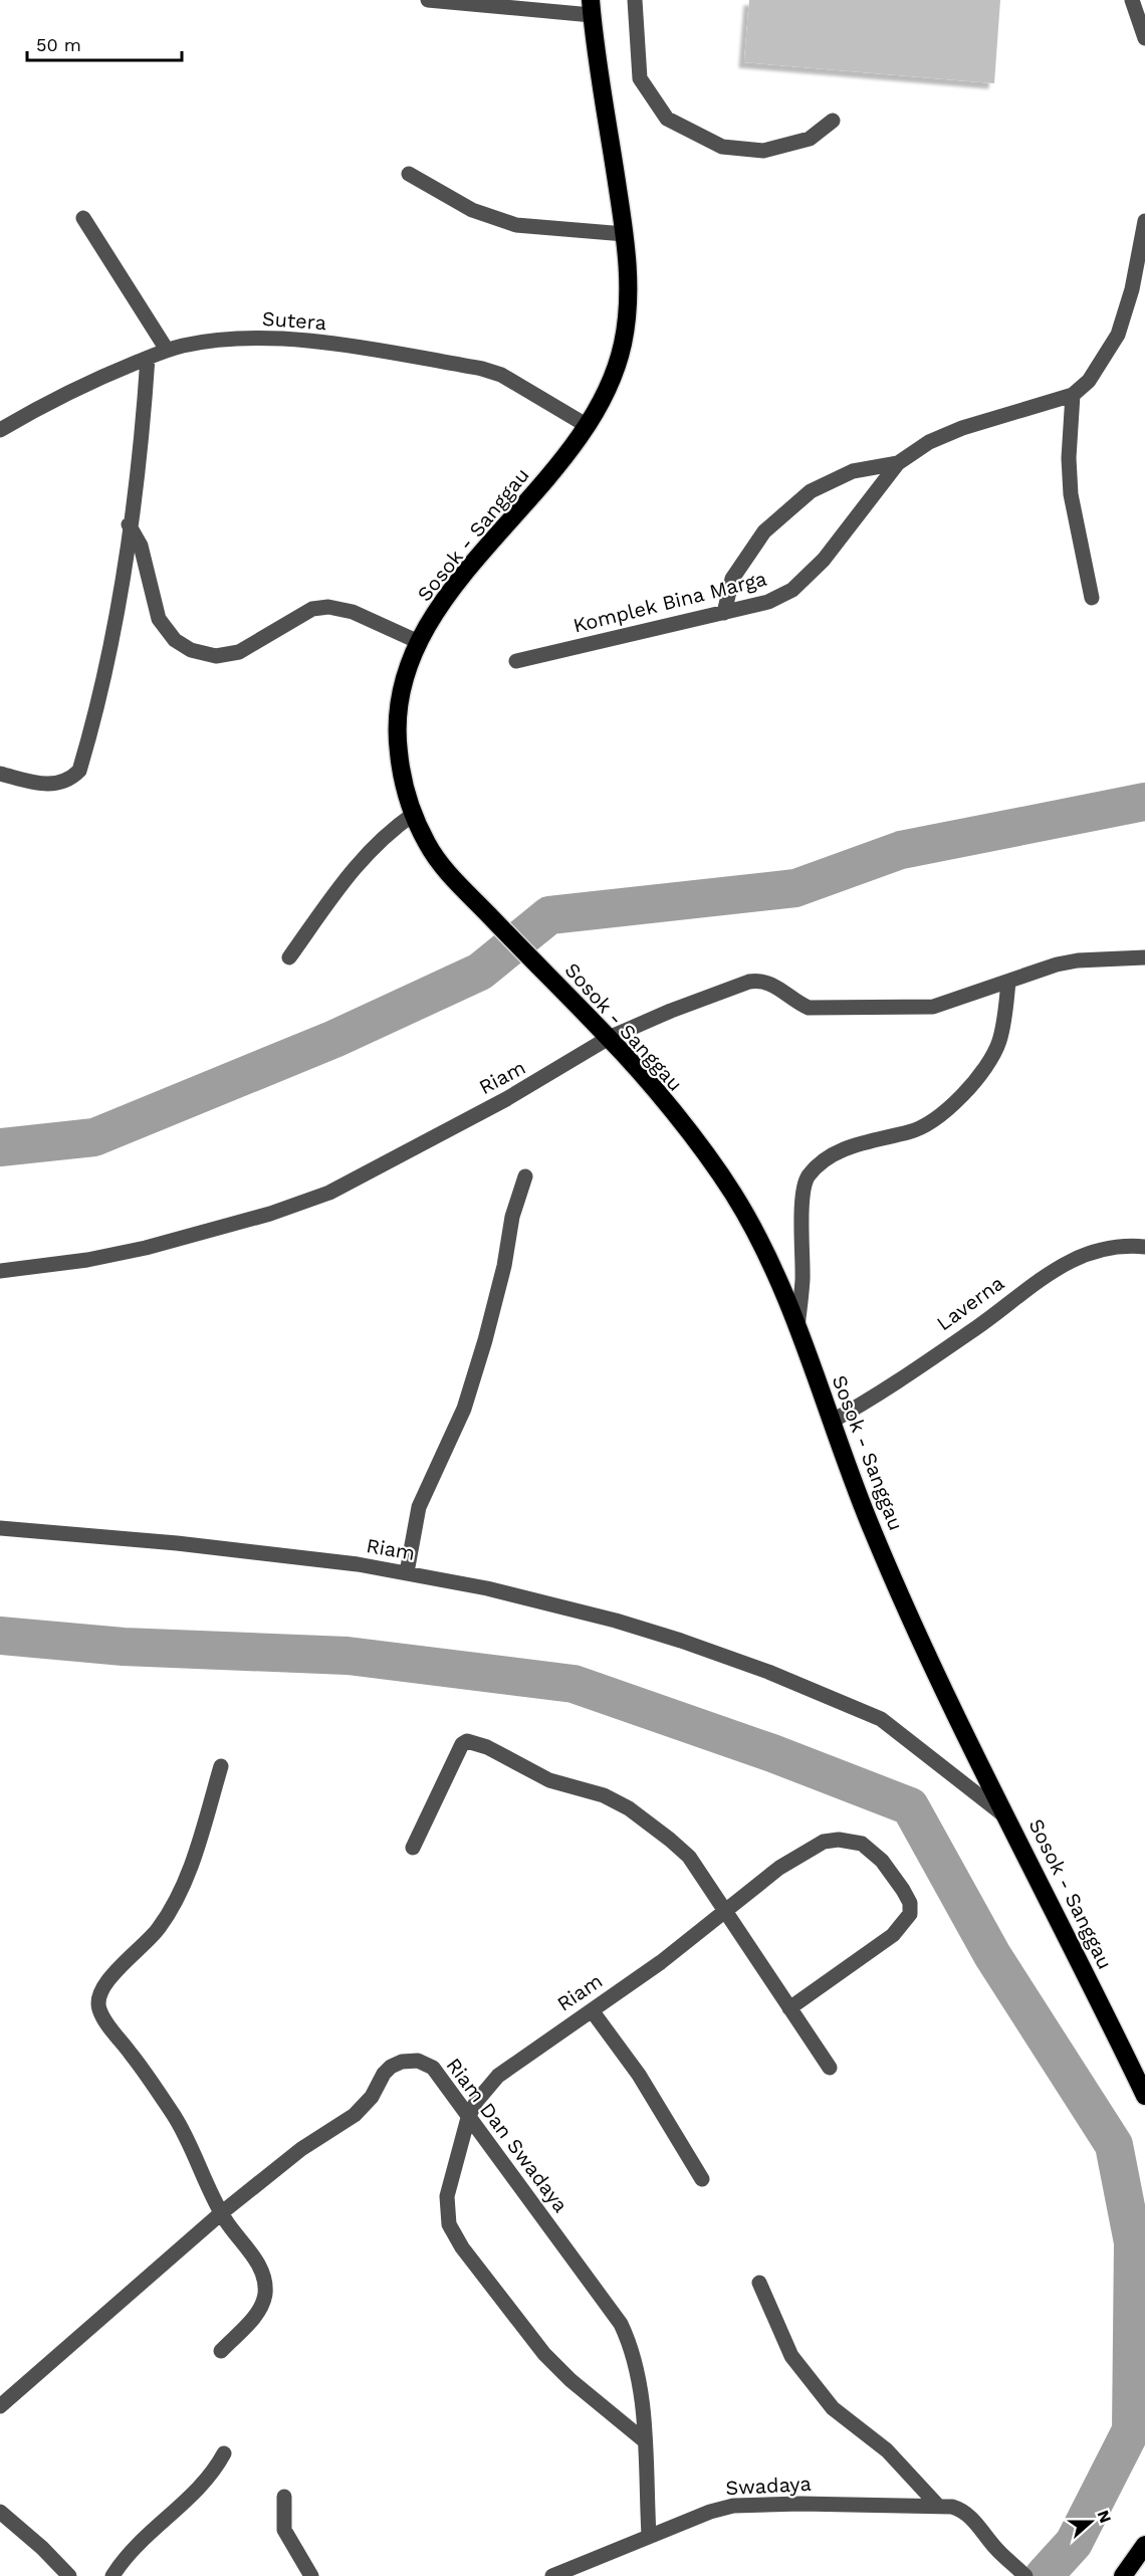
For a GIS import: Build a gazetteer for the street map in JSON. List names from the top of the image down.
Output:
{
  "streets": {
    "highway": ["Sosok - Sanggau"],
    "street": [
      "Sutera",
      "Komplek Bina Marga",
      "Riam",
      "Laverna",
      "Riam Dan Swadaya",
      "Swadaya"
    ]
  },
  "crossings": [
    ["Sutera", "Sosok - Sanggau"],
    ["Sosok - Sanggau", "Riam"],
    ["Sosok - Sanggau", "Laverna"],
    ["Riam", "Riam Dan Swadaya"],
    ["Riam Dan Swadaya", "Swadaya"]
  ],
  "scale_bar": "50 m",
  "north": "right"
}
